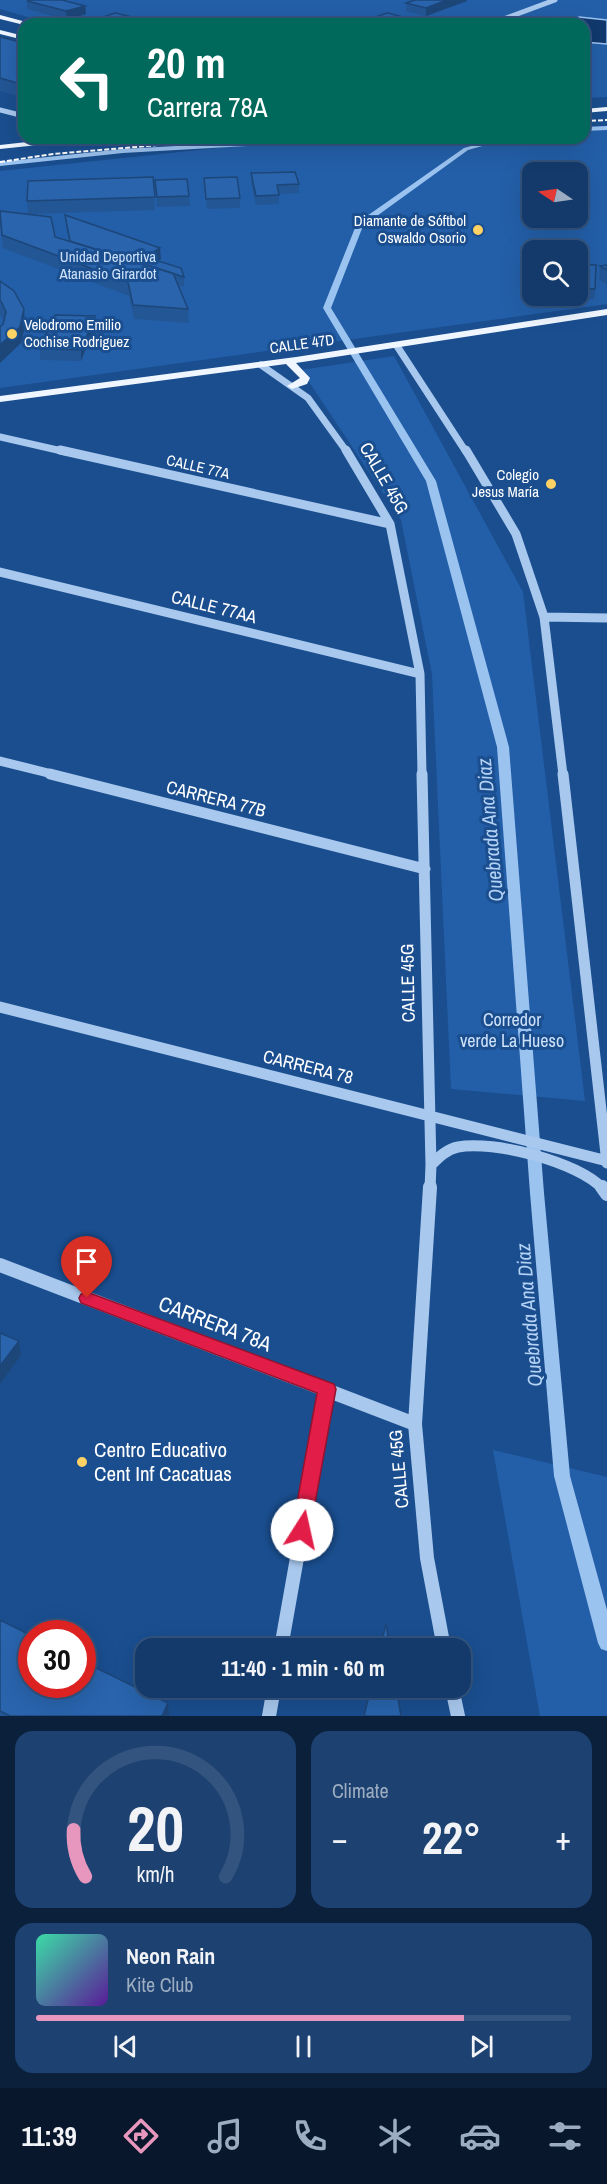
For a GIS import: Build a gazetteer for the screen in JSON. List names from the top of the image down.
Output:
{
  "streets": {
    "main road": ["CALLE 47D"],
    "street": [
      "CALLE 77A",
      "CALLE 45G",
      "CALLE 77AA",
      "CARRERA 77B",
      "CARRERA 78",
      "CARRERA 78A"
    ]
  },
  "crossings": [
    ["CALLE 47D", "CALLE 45G"],
    ["CALLE 77A", "CALLE 45G"],
    ["CALLE 45G", "CALLE 77AA"],
    ["CALLE 45G", "CARRERA 77B"],
    ["CALLE 45G", "CARRERA 78"],
    ["CALLE 45G", "CARRERA 78A"]
  ],
  "water": ["Quebrada Ana Diaz"],
  "parks": ["Unidad Deportiva Atanasio Girardot", "Corredor verde La Hueso"],
  "places": [
    "Diamante de Sóftbol Oswaldo Osorio",
    "Velodromo Emilio Cochise Rodriguez",
    "Colegio Jesus María",
    "Centro Educativo Cent Inf Cacatuas"
  ],
  "north": "left",
  "page": {
    "turn": ["20 m", "Carrera 78A"],
    "limit": "30",
    "trip": "11:40 · 1 min · 60 m",
    "tile": "Climate",
    "heat": ["−", "22°", "+"],
    "song": ["Neon Rain", "Kite Club"],
    "tabs": "11:39",
    "gauge": ["20", "km/h"]
  }
}
